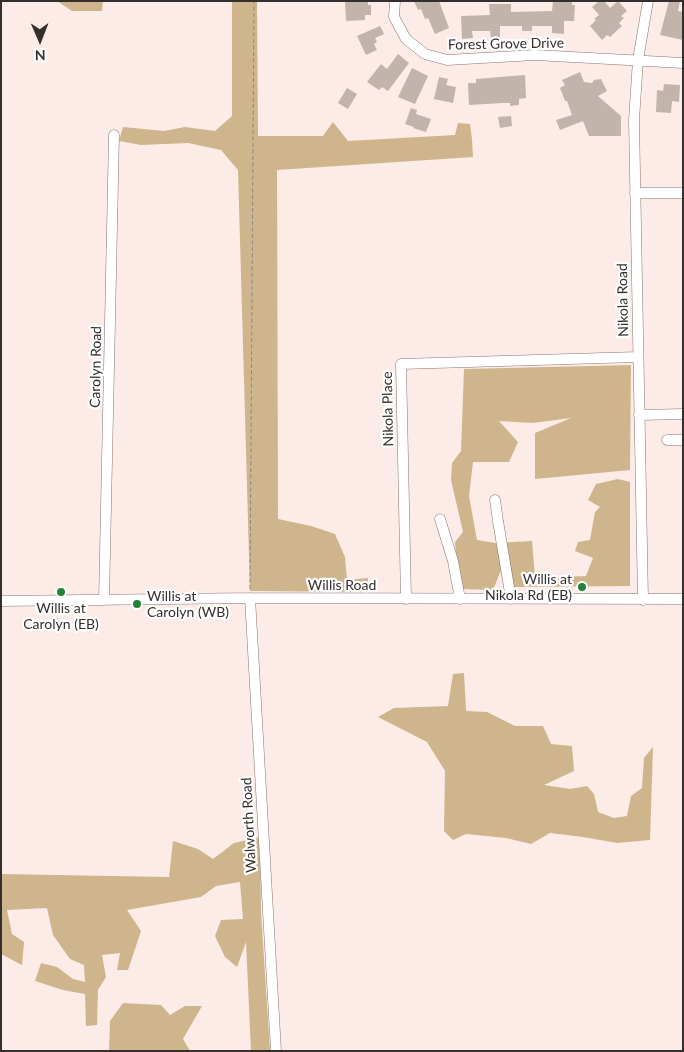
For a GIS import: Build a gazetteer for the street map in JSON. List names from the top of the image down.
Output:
{
  "streets": {
    "street": [
      "Forest Grove Drive",
      "Nikola Road",
      "Carolyn Road",
      "Nikola Place",
      "Willis Road",
      "Walworth Road"
    ]
  },
  "crossings": [
    ["Forest Grove Drive", "Nikola Road"],
    ["Nikola Road", "Nikola Place"],
    ["Nikola Road", "Willis Road"],
    ["Carolyn Road", "Willis Road"],
    ["Nikola Place", "Willis Road"],
    ["Willis Road", "Walworth Road"]
  ],
  "places": ["Willis at Nikola Rd (EB)", "Willis at Carolyn (EB)", "Willis at Carolyn (WB)"],
  "north": "bottom"
}
